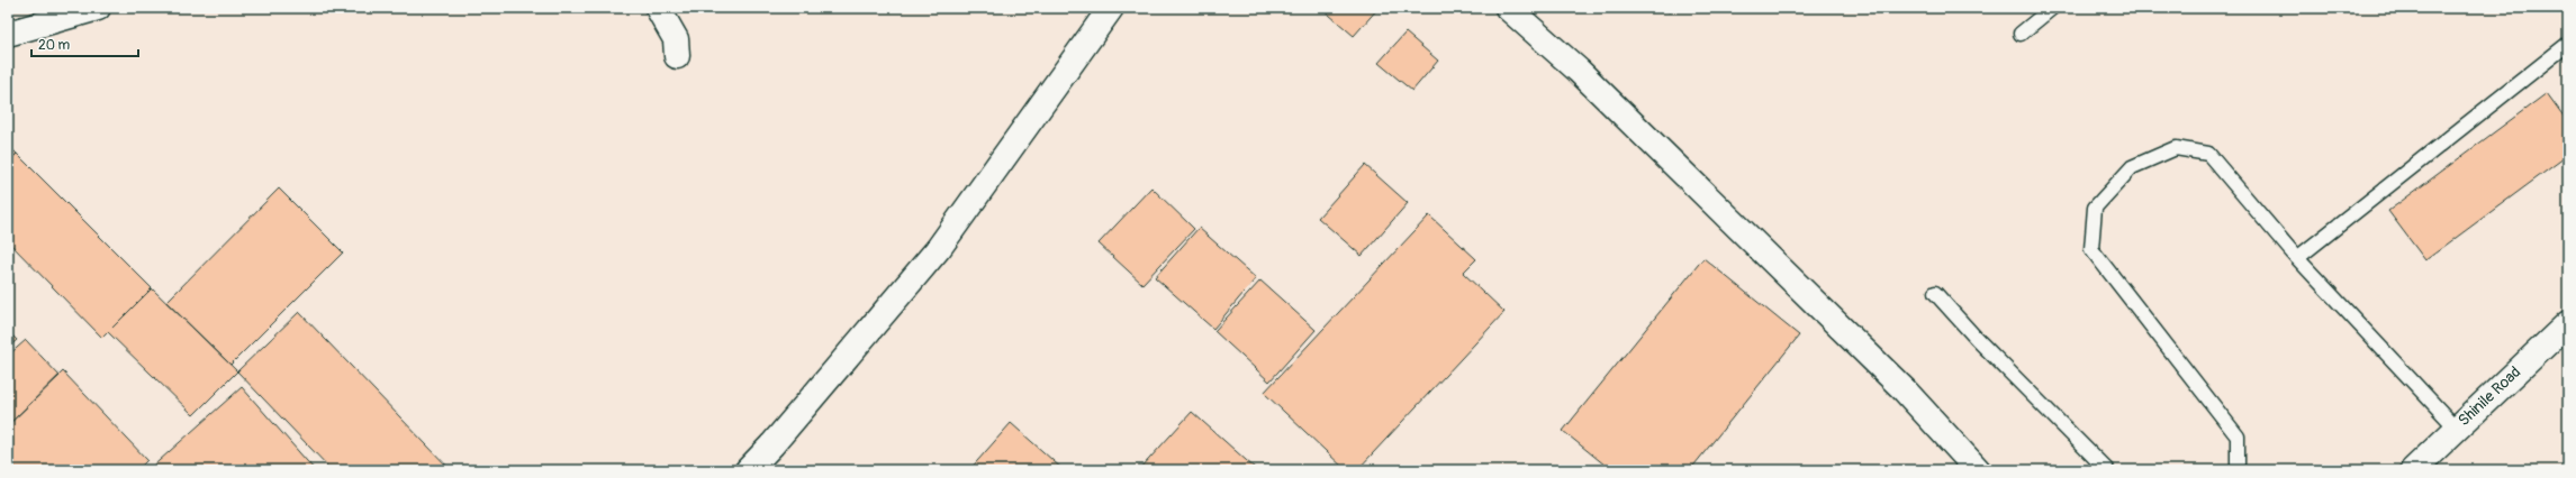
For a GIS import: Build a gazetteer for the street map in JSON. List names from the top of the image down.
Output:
{
  "streets": {
    "street": ["Shinile Road"]
  },
  "scale_bar": "20 m"
}
